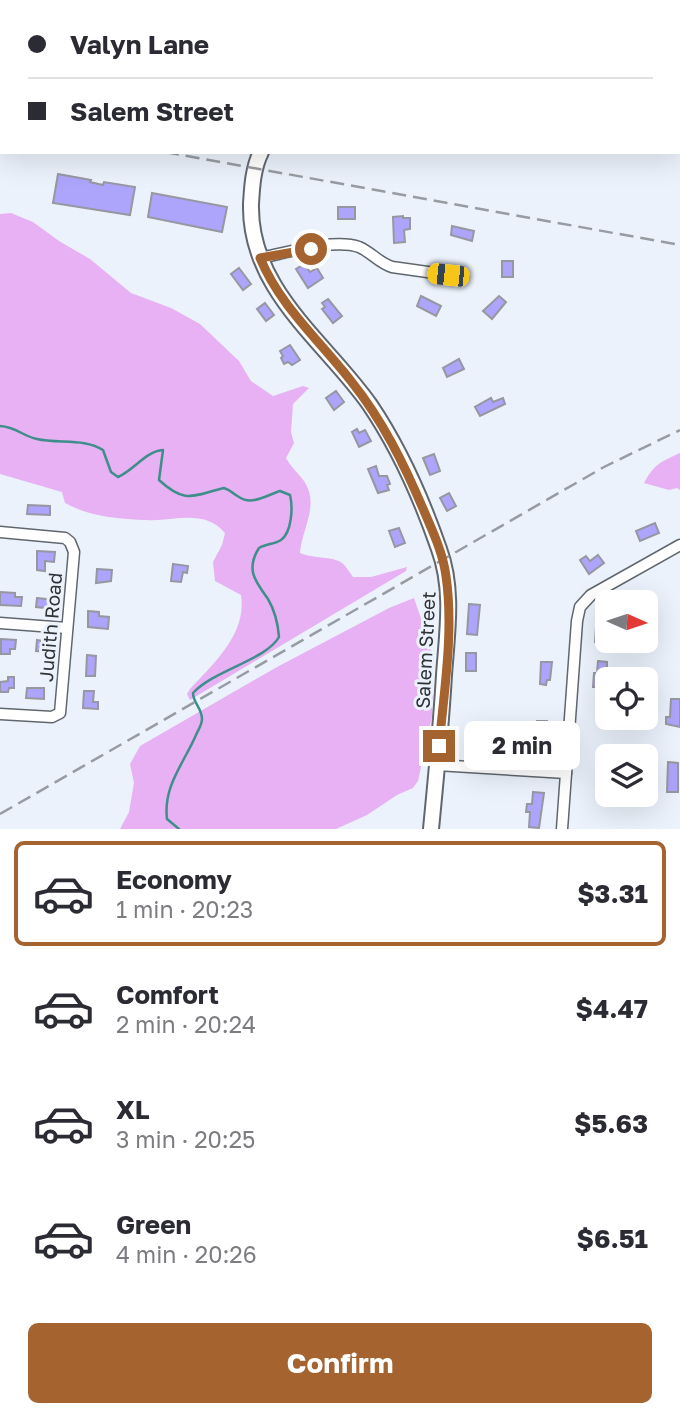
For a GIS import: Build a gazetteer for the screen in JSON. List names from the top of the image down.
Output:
{
  "streets": {
    "street": ["Judith Road", "Salem Street"]
  },
  "north": "right",
  "page": {
    "banner": ["Valyn Lane", "Salem Street"],
    "bubble": "2 min",
    "list": [
      {
        "name": "Economy",
        "note": "1 min · 20:23",
        "value": "$3.31"
      },
      {
        "name": "Comfort",
        "note": "2 min · 20:24",
        "value": "$4.47"
      },
      {
        "name": "XL",
        "note": "3 min · 20:25",
        "value": "$5.63"
      },
      {
        "name": "Green",
        "note": "4 min · 20:26",
        "value": "$6.51"
      }
    ],
    "buttons": "Confirm"
  }
}
